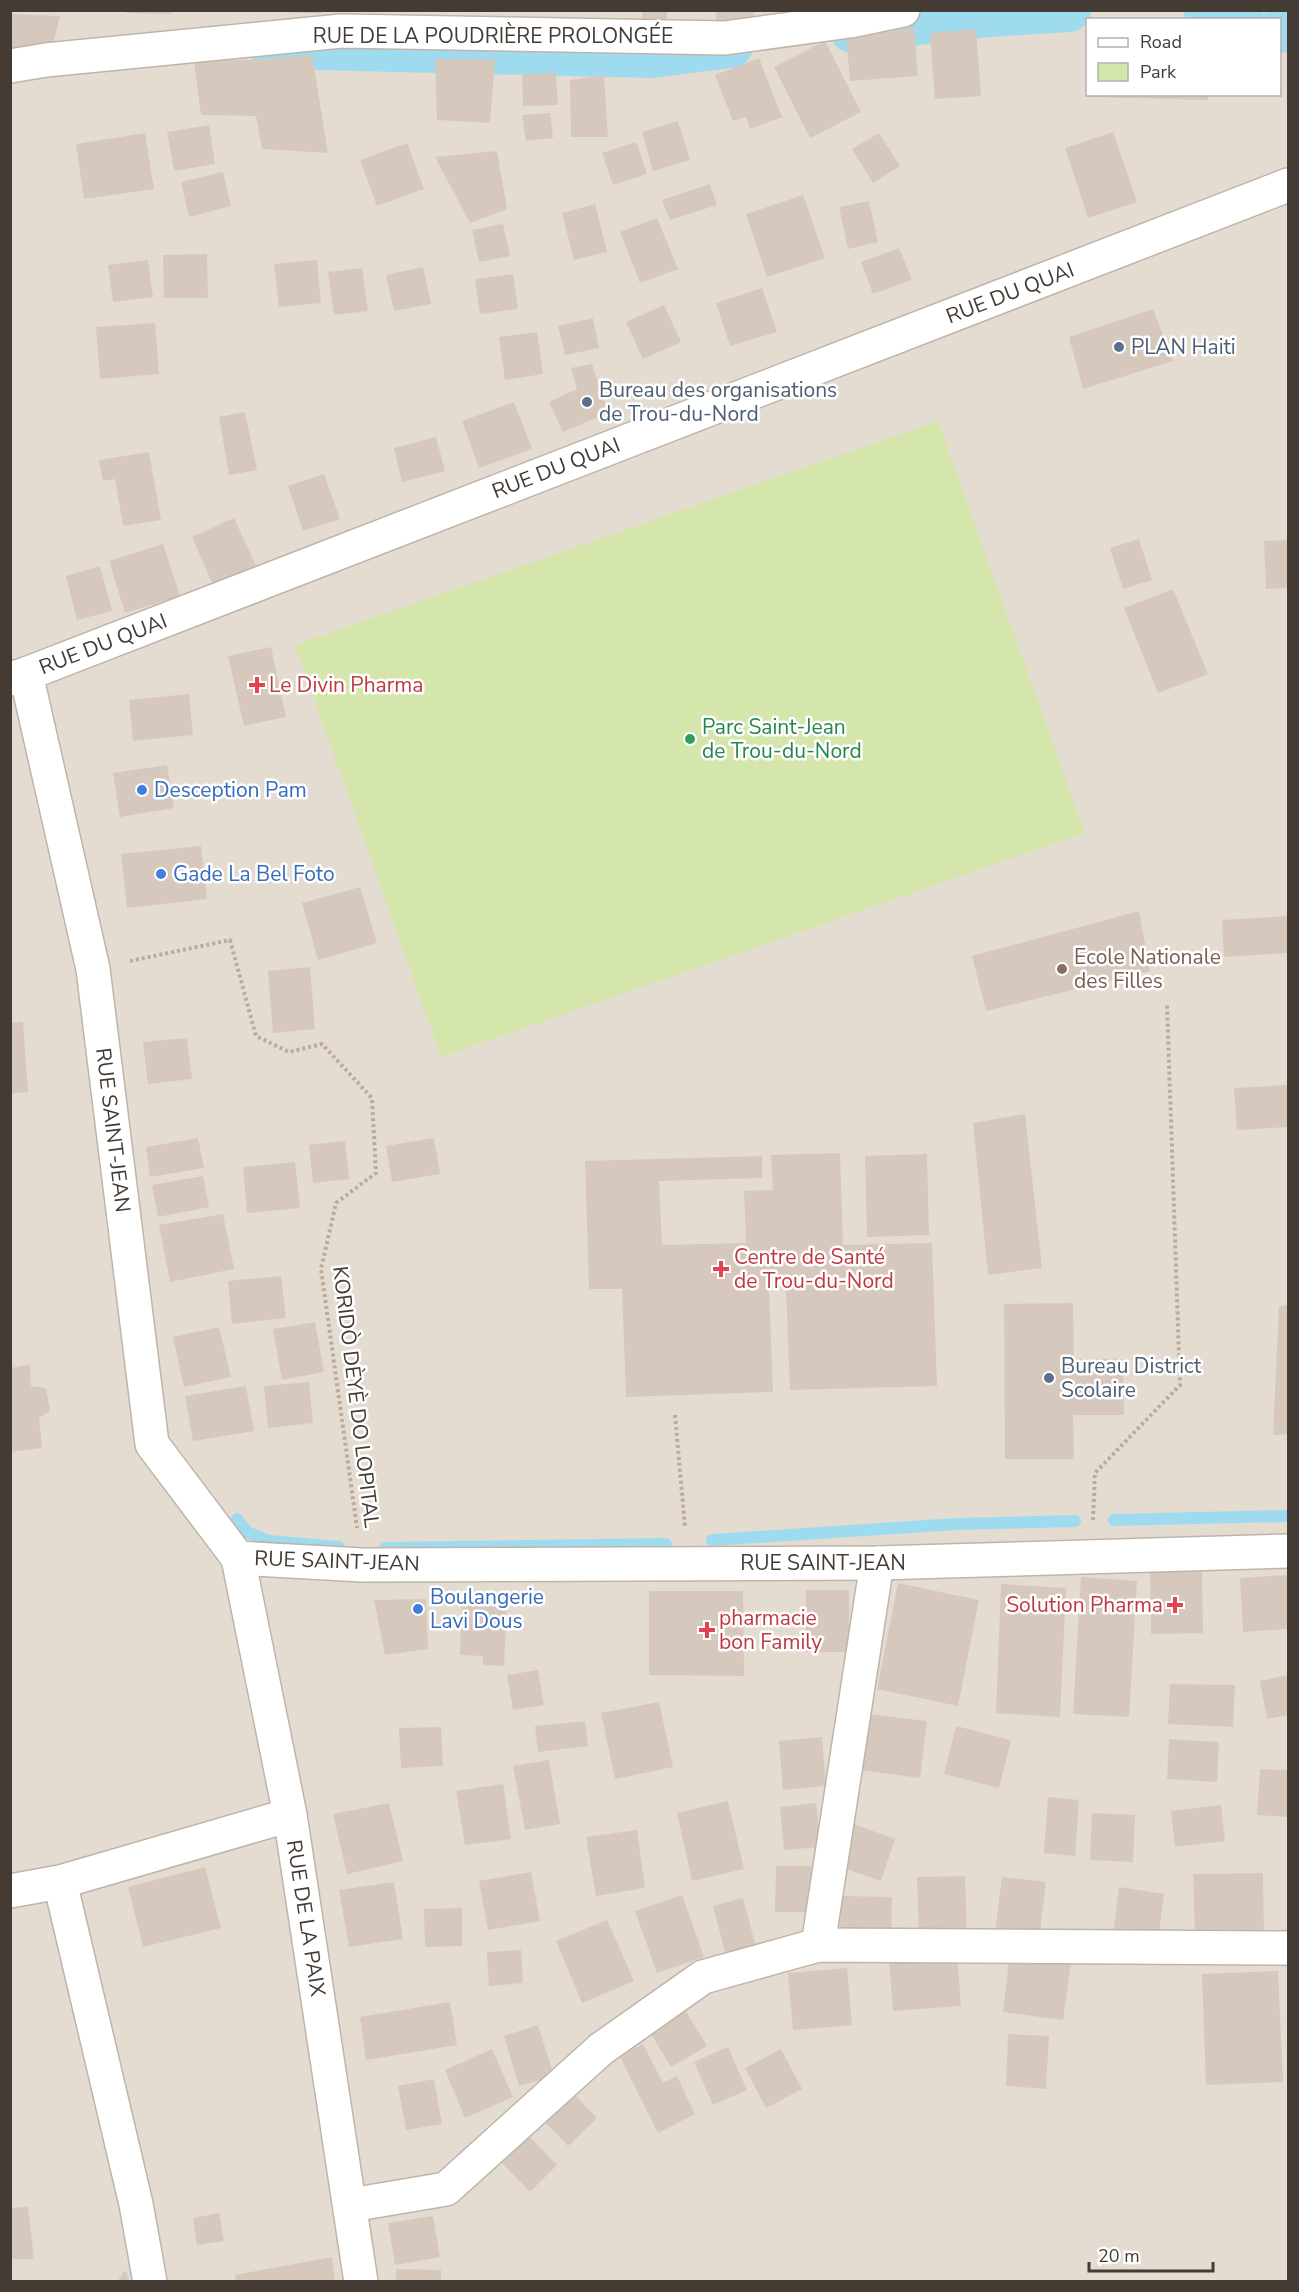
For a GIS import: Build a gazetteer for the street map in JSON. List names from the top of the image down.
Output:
{
  "streets": {
    "street": [
      "RUE DE LA POUDRIÈRE PROLONGÉE",
      "RUE DU QUAI",
      "RUE SAINT-JEAN",
      "RUE DE LA PAIX"
    ],
    "path": ["KORIDÒ DÈYÈ DO LOPITAL"]
  },
  "crossings": [
    ["RUE DU QUAI", "RUE SAINT-JEAN"],
    ["RUE SAINT-JEAN", "KORIDÒ DÈYÈ DO LOPITAL"],
    ["RUE SAINT-JEAN", "RUE DE LA PAIX"]
  ],
  "places": {
    "other": [
      "PLAN Haiti",
      "Bureau des organisations de Trou-du-Nord",
      "Parc Saint-Jean de Trou-du-Nord",
      "Desception Pam",
      "Gade La Bel Foto",
      "Ecole Nationale des Filles",
      "Bureau District Scolaire",
      "Boulangerie Lavi Dous"
    ],
    "health": [
      "Le Divin Pharma",
      "Centre de Santé de Trou-du-Nord",
      "Solution Pharma",
      "pharmacie bon Family"
    ]
  },
  "legend": ["Road", "Park"],
  "scale_bar": "20 m"
}
